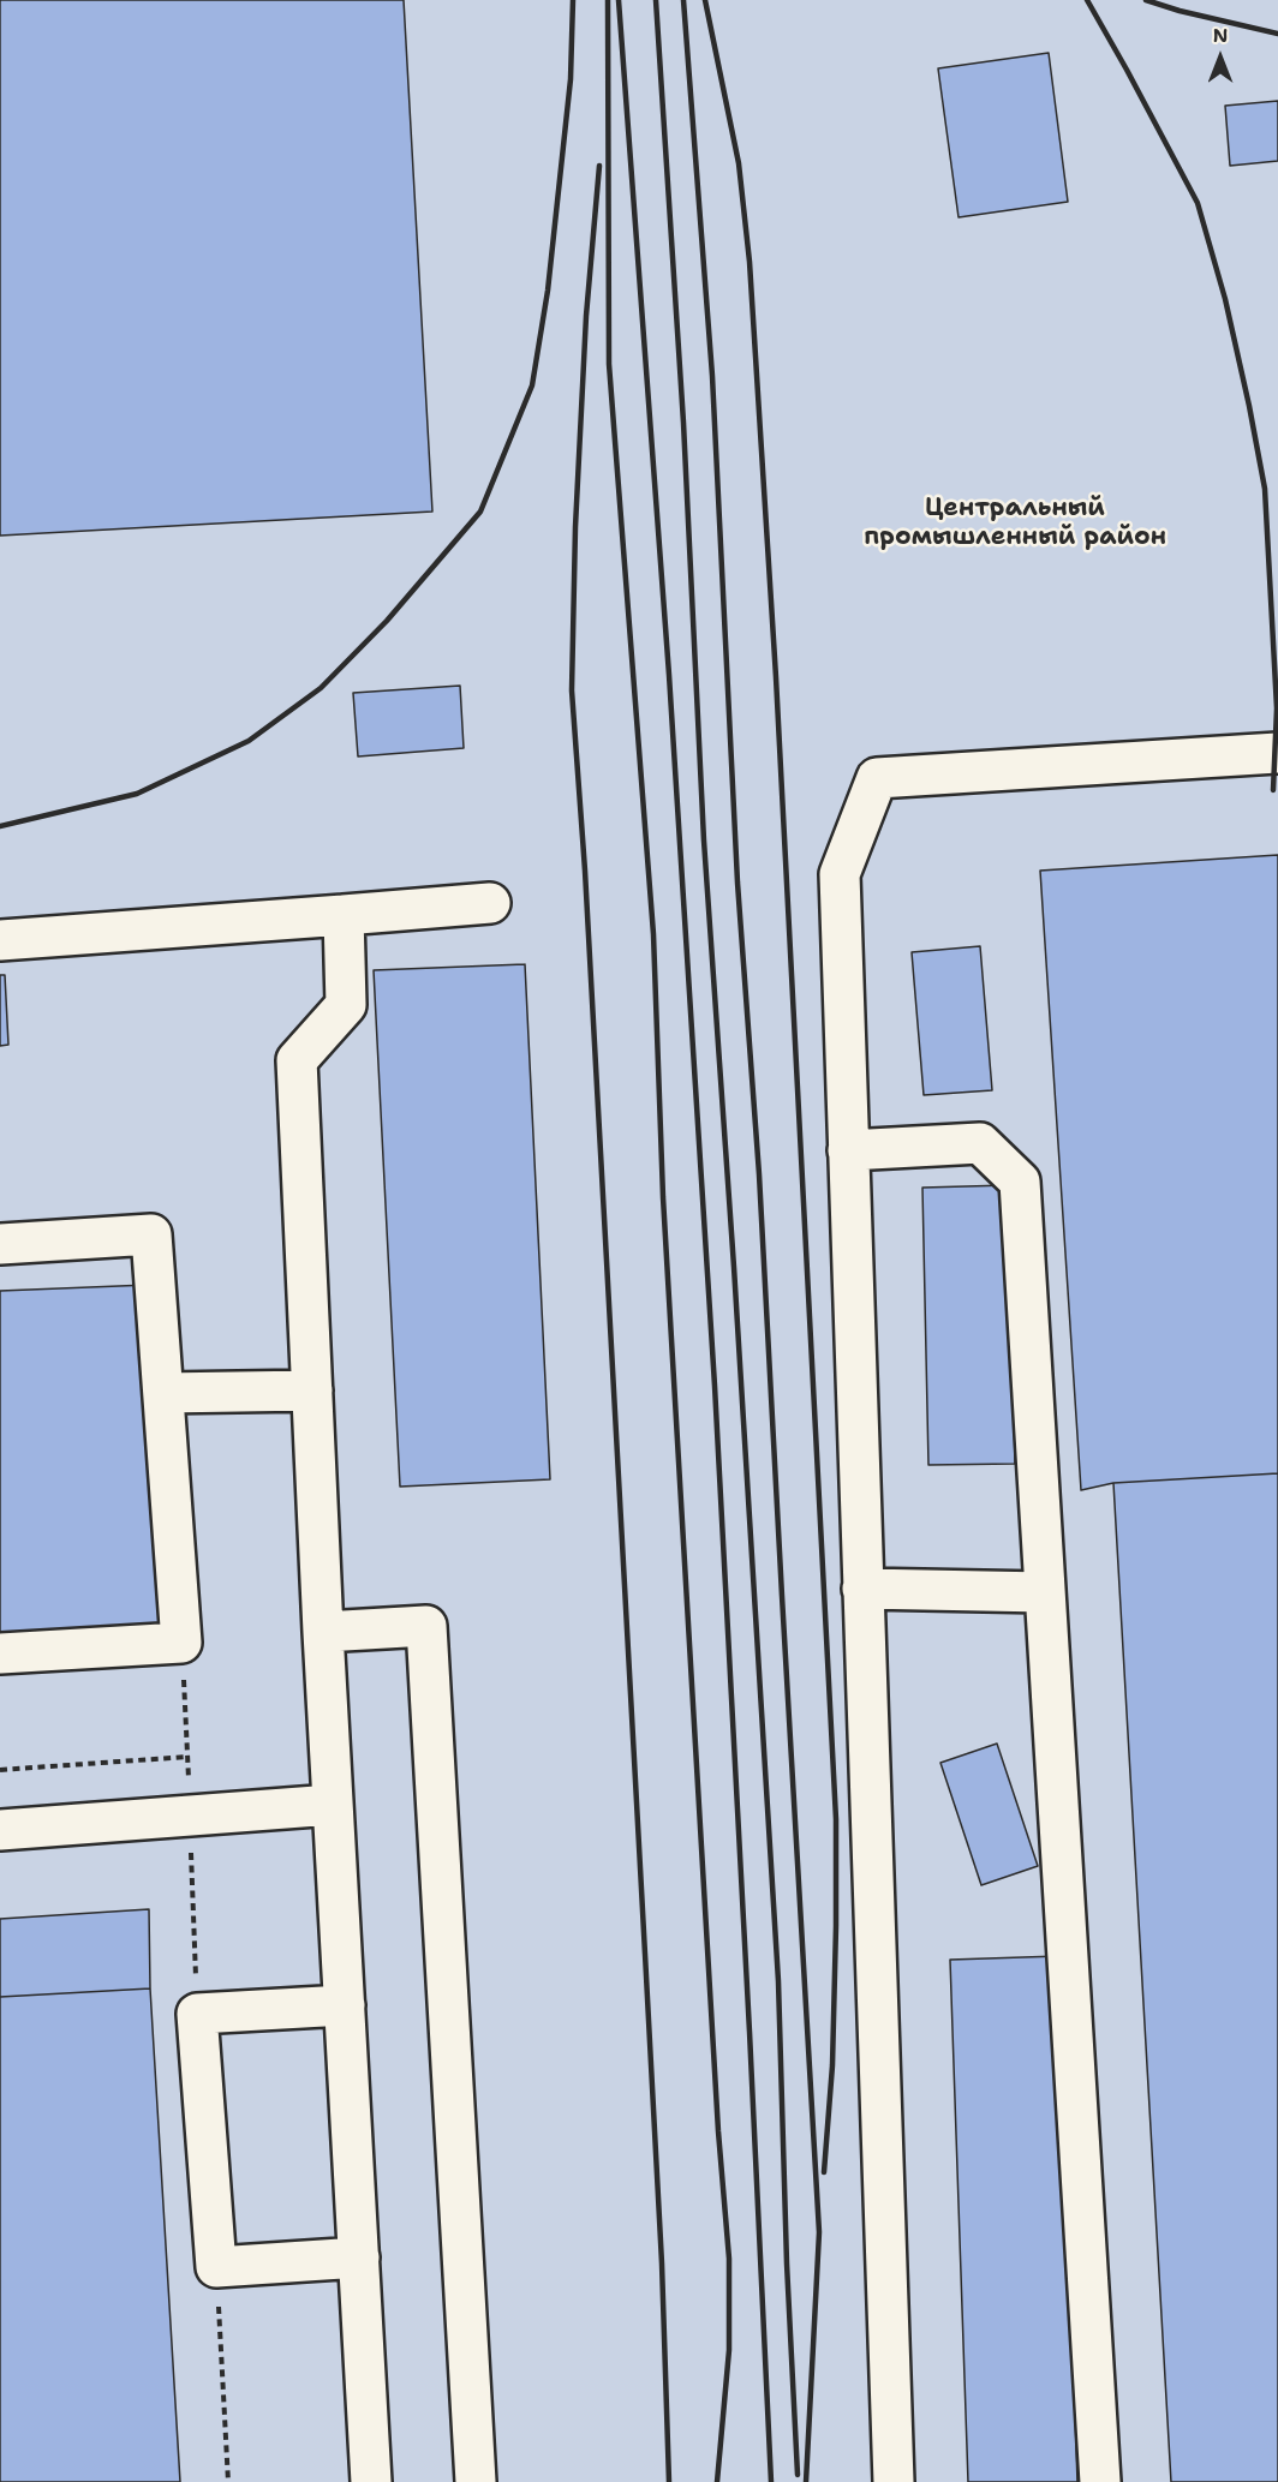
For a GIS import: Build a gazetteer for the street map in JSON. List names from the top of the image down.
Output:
{
  "districts": ["Центральный промышленный район"],
  "north": "top"
}
